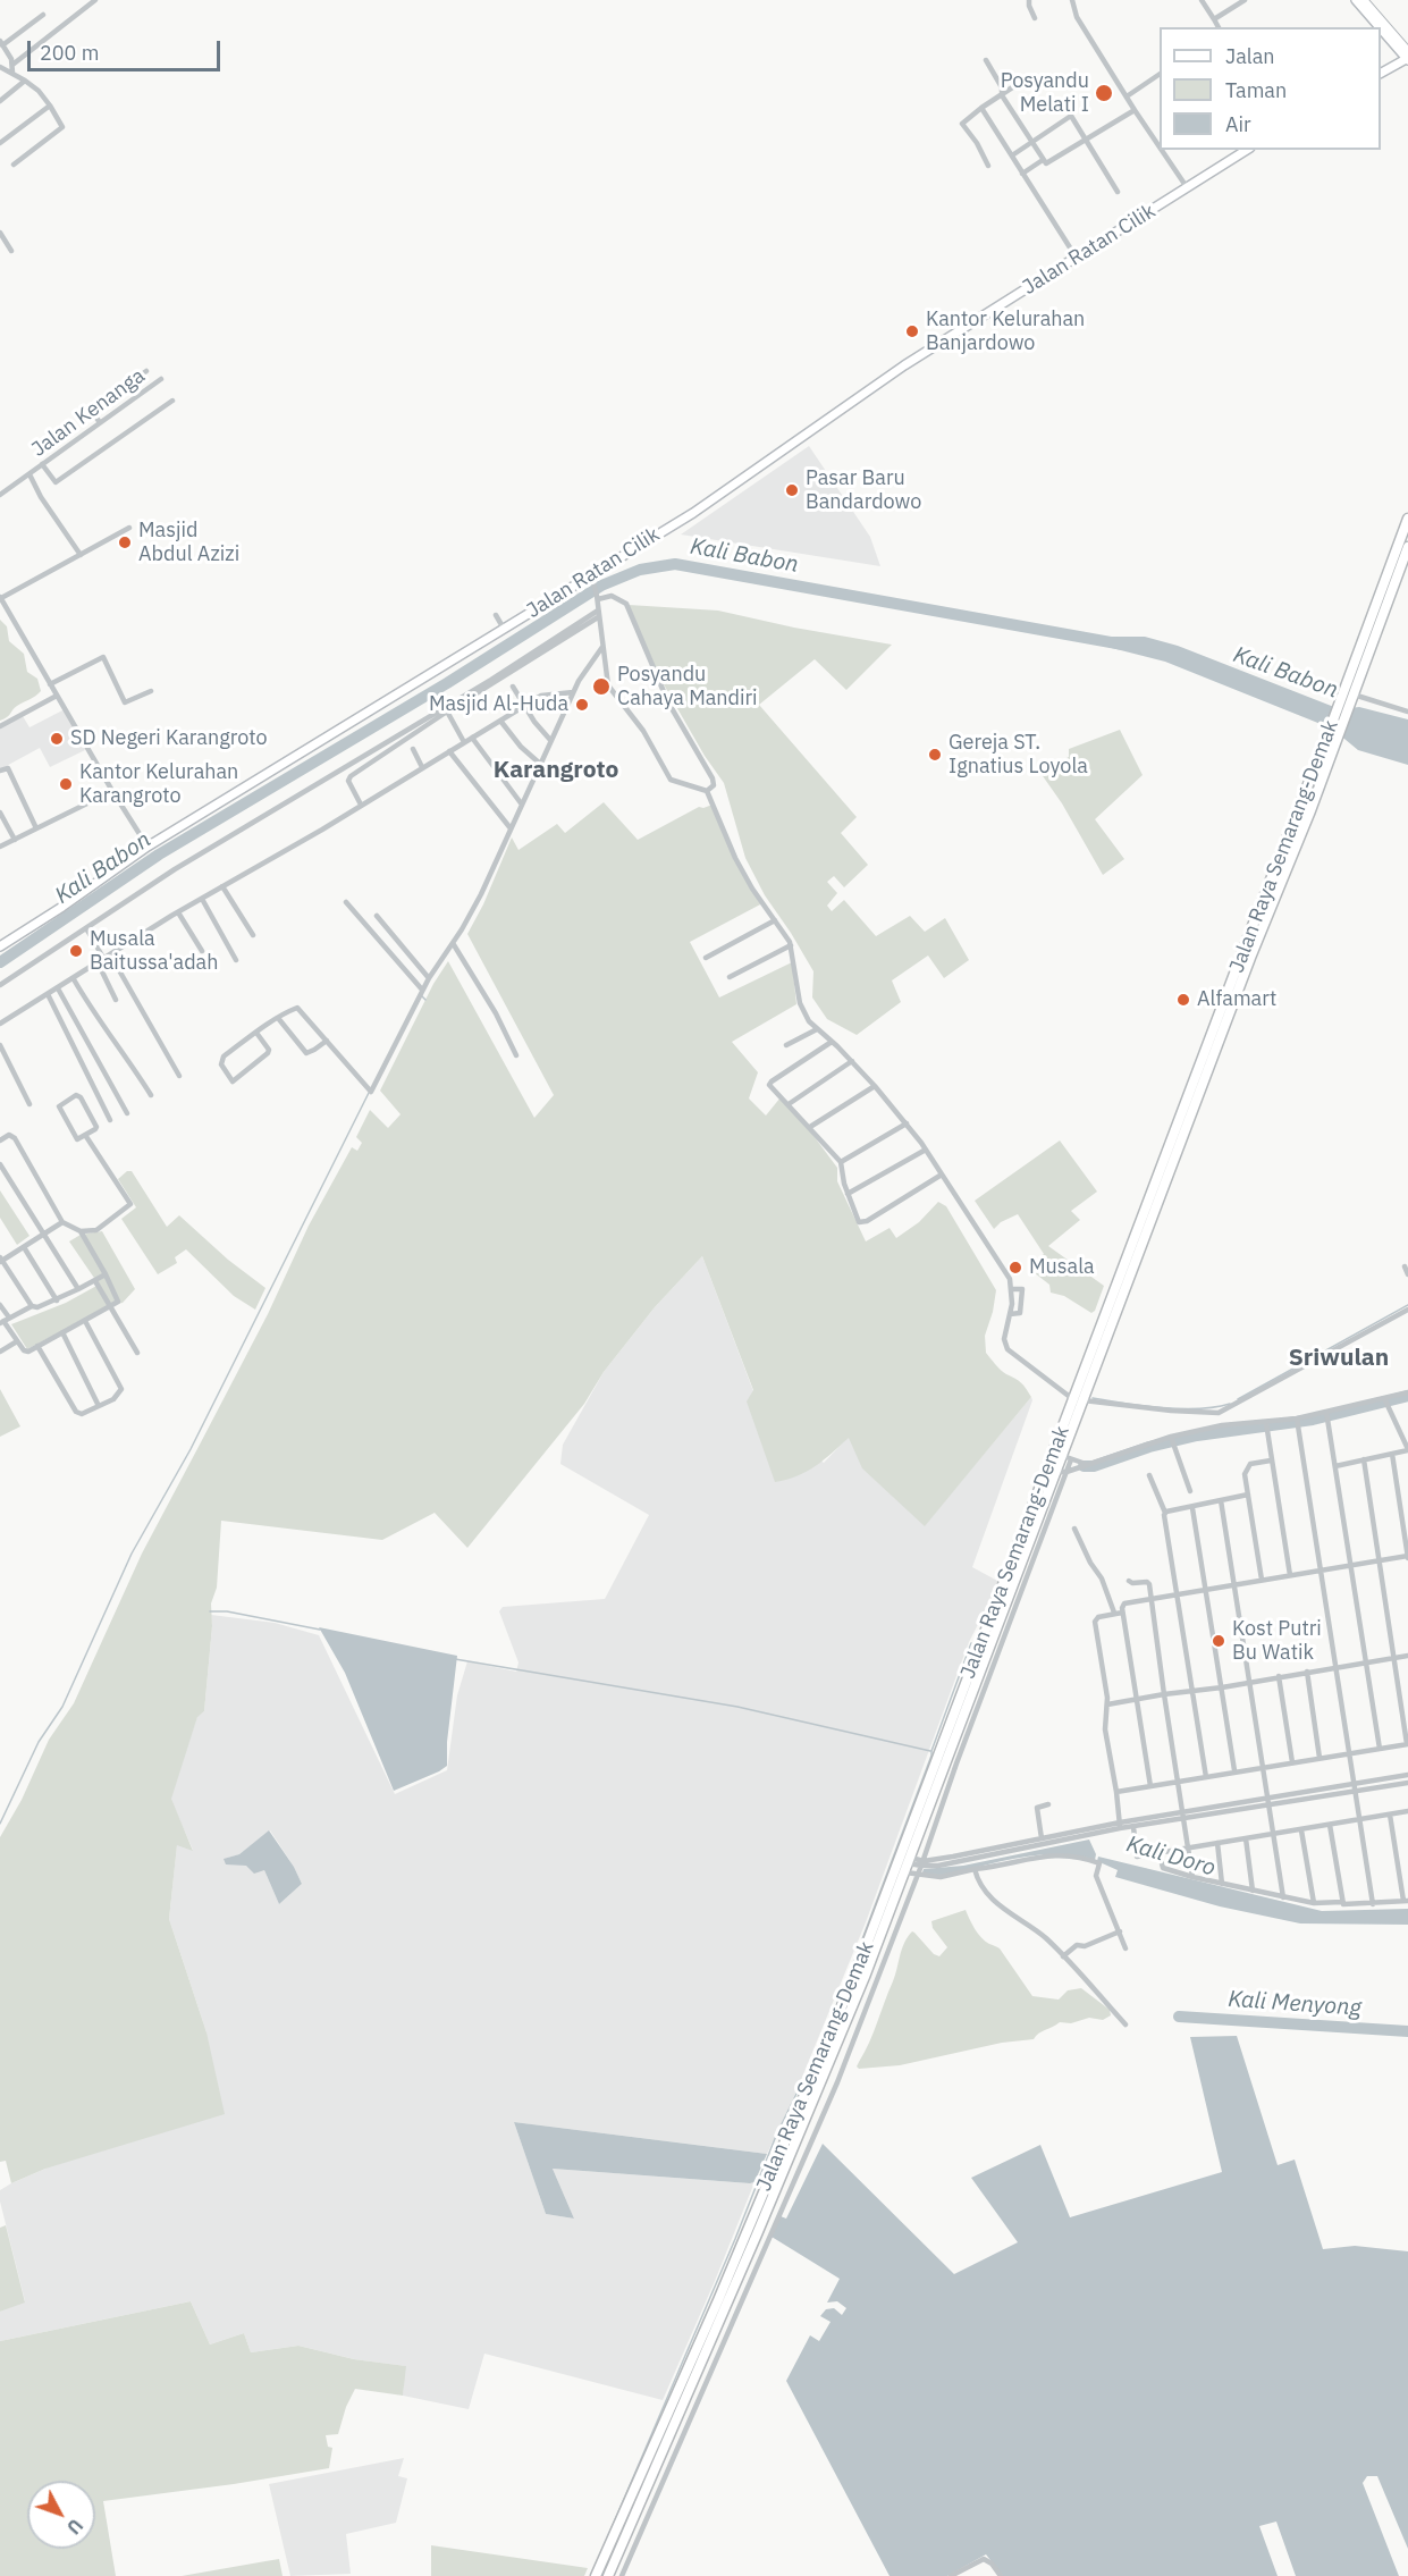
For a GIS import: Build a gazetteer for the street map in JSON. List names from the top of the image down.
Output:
{
  "streets": {
    "highway": ["Jalan Raya Semarang-Demak"],
    "street": ["Jalan Ratan Cilik", "Jalan Kenanga"]
  },
  "districts": ["Karangroto", "Sriwulan"],
  "water": ["Kali Babon", "Kali Doro", "Kali Menyong"],
  "places": [
    "Posyandu Melati I",
    "Kantor Kelurahan Banjardowo",
    "Pasar Baru Bandardowo",
    "Masjid Abdul Azizi",
    "Posyandu Cahaya Mandiri",
    "Masjid Al-Huda",
    "SD Negeri Karangroto",
    "Gereja ST. Ignatius Loyola",
    "Kantor Kelurahan Karangroto",
    "Musala Baitussa'adah",
    "Alfamart",
    "Musala",
    "Kost Putri Bu Watik"
  ],
  "legend": ["Jalan", "Taman", "Air"],
  "scale_bar": "200 m",
  "north": "bottom right"
}
